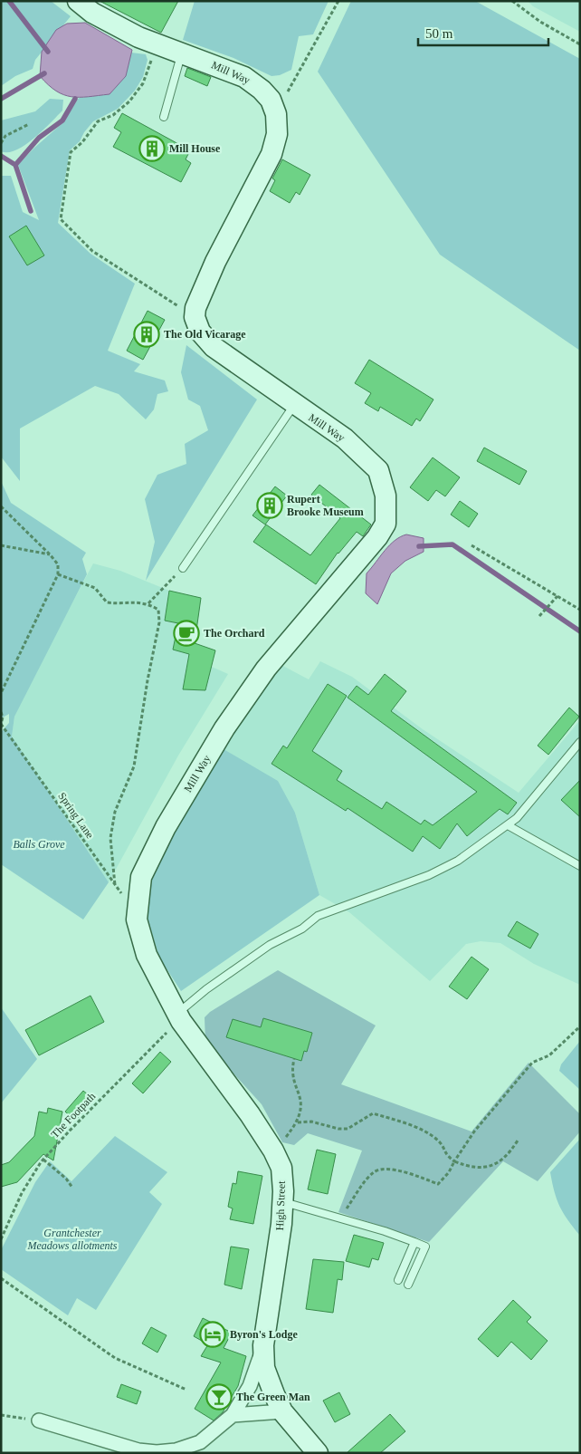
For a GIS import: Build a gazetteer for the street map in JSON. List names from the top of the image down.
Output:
{
  "streets": {
    "street": ["Mill Way", "High Street"],
    "path": ["Spring Lane", "The Footpath"]
  },
  "crossings": [
    ["Mill Way", "Spring Lane"],
    ["Mill Way", "High Street"],
    ["The Footpath", "High Street"]
  ],
  "parks": ["Balls Grove", "Grantchester Meadows allotments"],
  "places": {
    "building": ["Mill House", "The Old Vicarage", "Rupert Brooke Museum"],
    "cafe": ["The Orchard"],
    "hotel": ["Byron's Lodge"],
    "bar": ["The Green Man"]
  },
  "scale_bar": "50 m"
}
